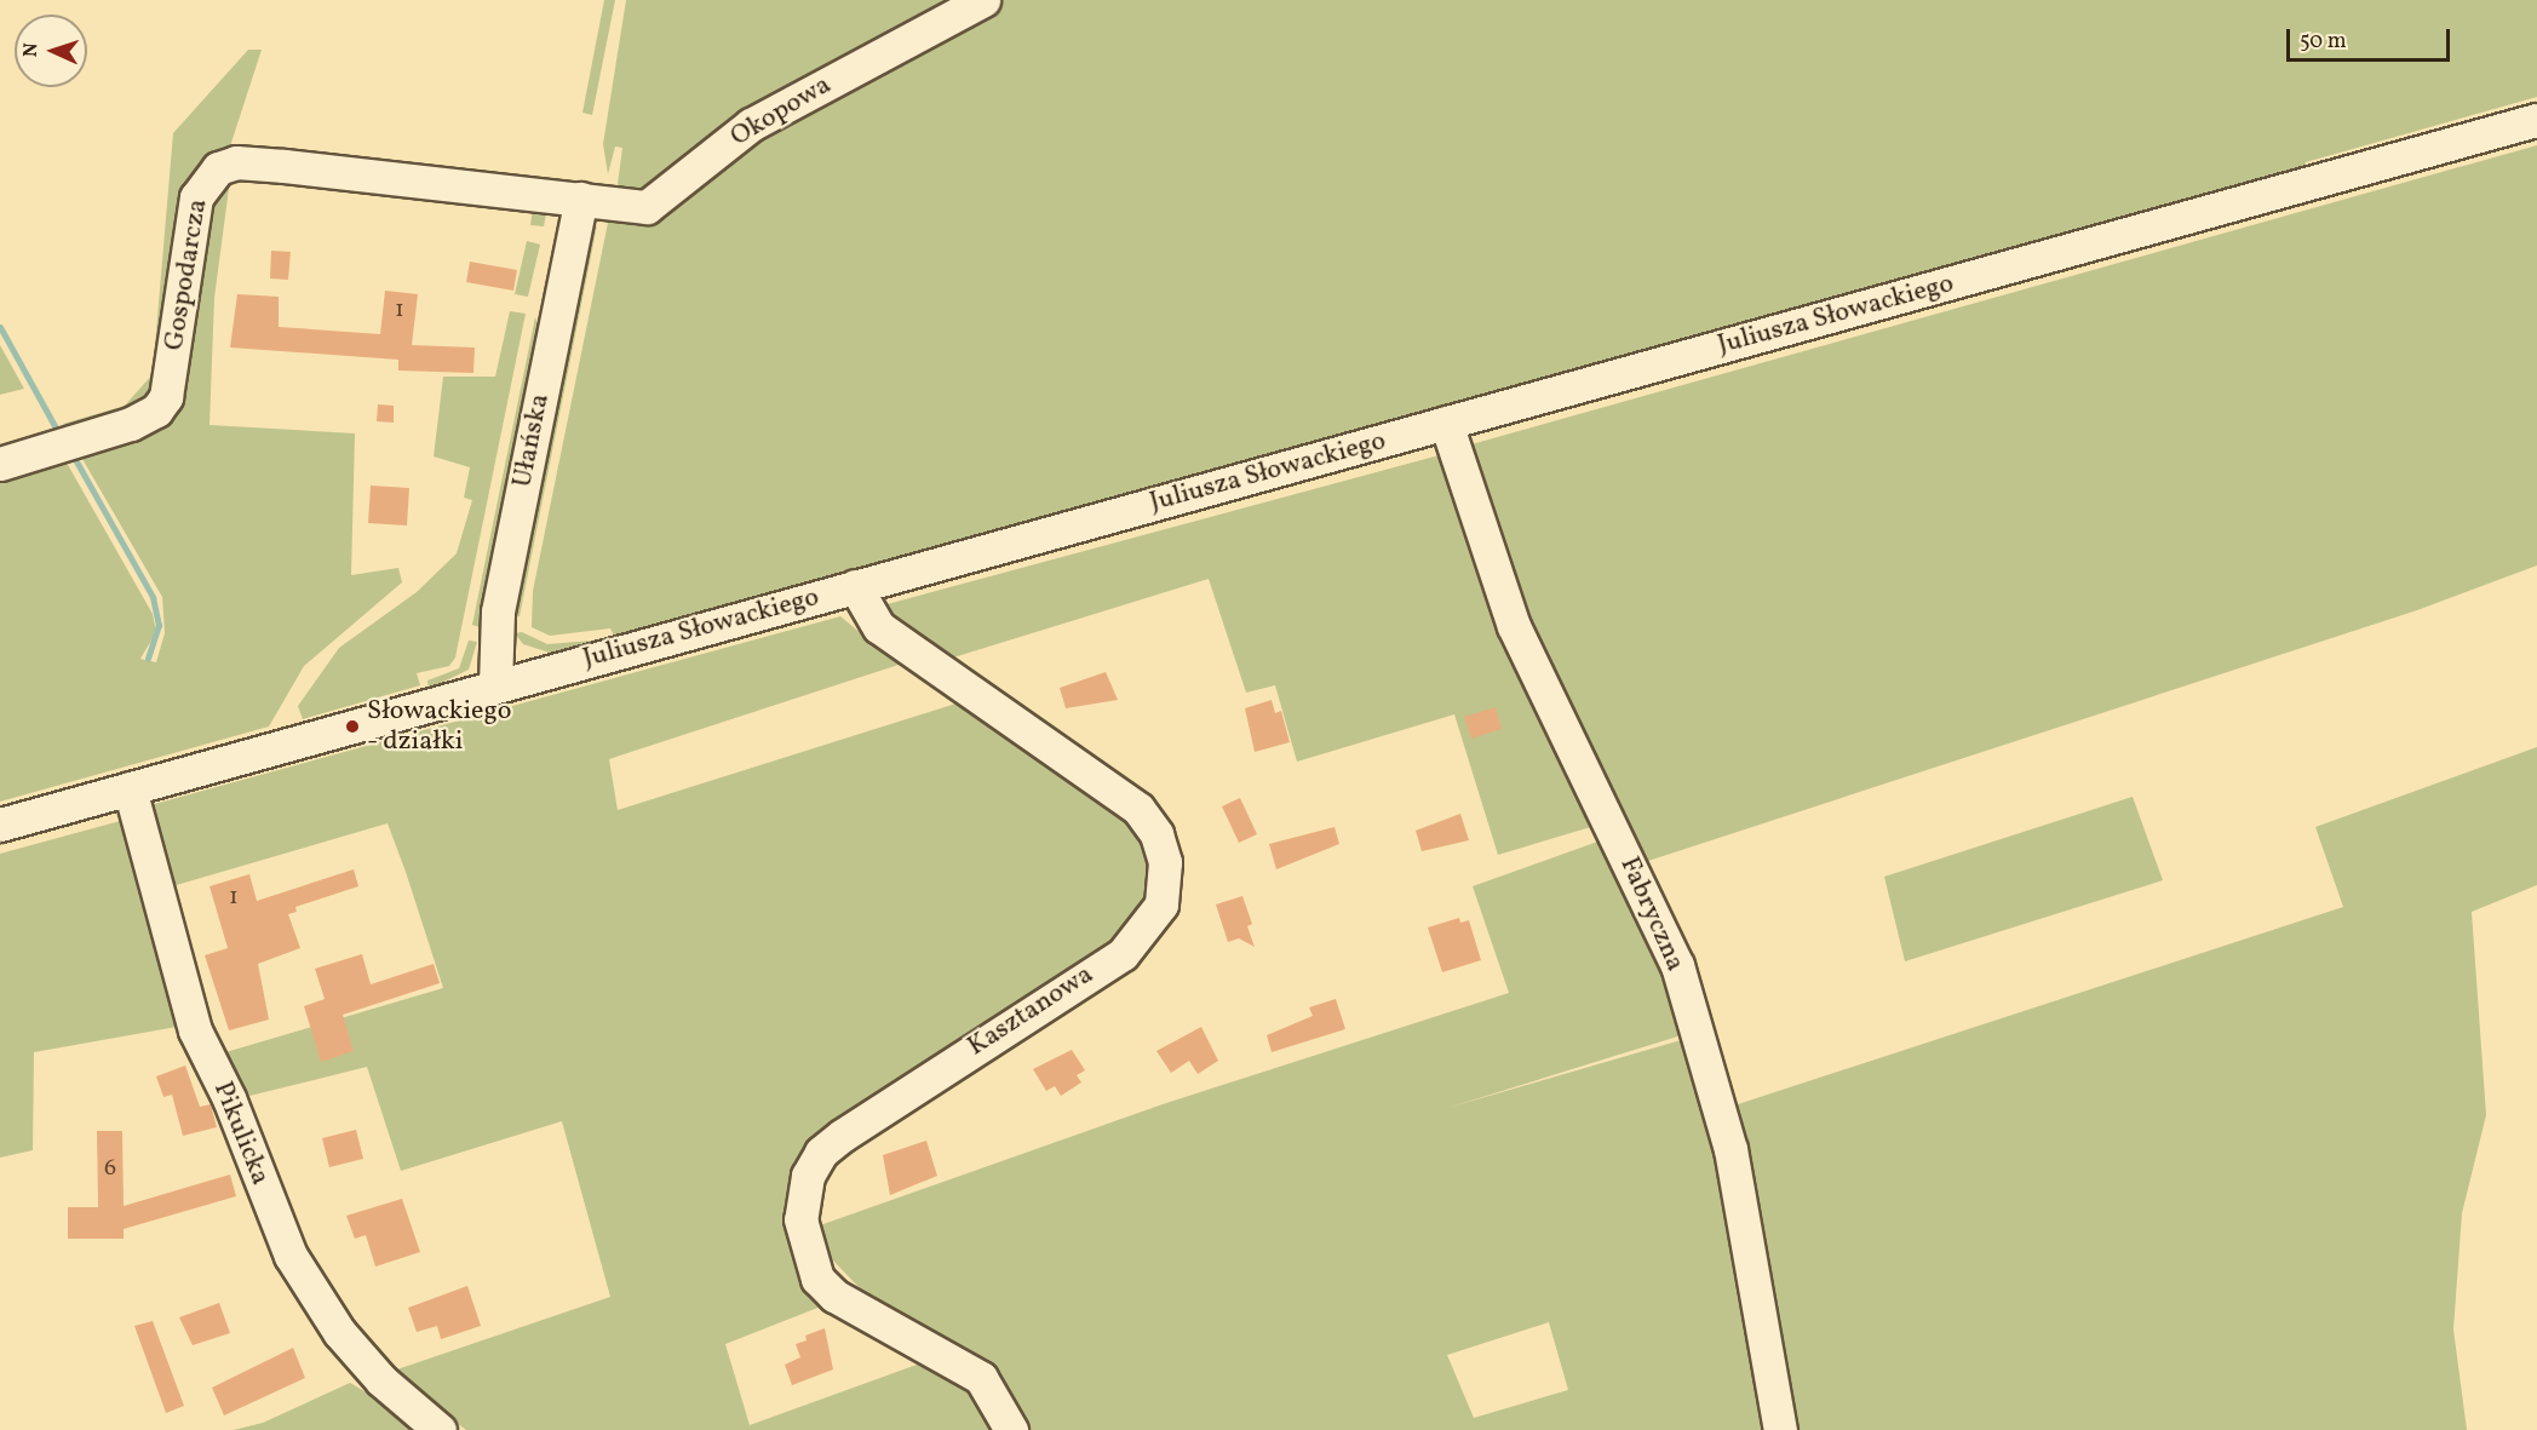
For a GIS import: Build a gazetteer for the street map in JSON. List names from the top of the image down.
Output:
{
  "streets": {
    "street": [
      "Okopowa",
      "Gospodarcza",
      "Juliusza Słowackiego",
      "Ułańska",
      "Fabryczna",
      "Kasztanowa",
      "Pikulicka"
    ]
  },
  "crossings": [
    ["Okopowa", "Gospodarcza"],
    ["Okopowa", "Ułańska"],
    ["Gospodarcza", "Ułańska"],
    ["Juliusza Słowackiego", "Ułańska"],
    ["Juliusza Słowackiego", "Fabryczna"],
    ["Juliusza Słowackiego", "Kasztanowa"],
    ["Juliusza Słowackiego", "Pikulicka"]
  ],
  "places": ["Słowackiego - działki"],
  "house_numbers": ["1", "1", "6"],
  "scale_bar": "50 m",
  "north": "left"
}
